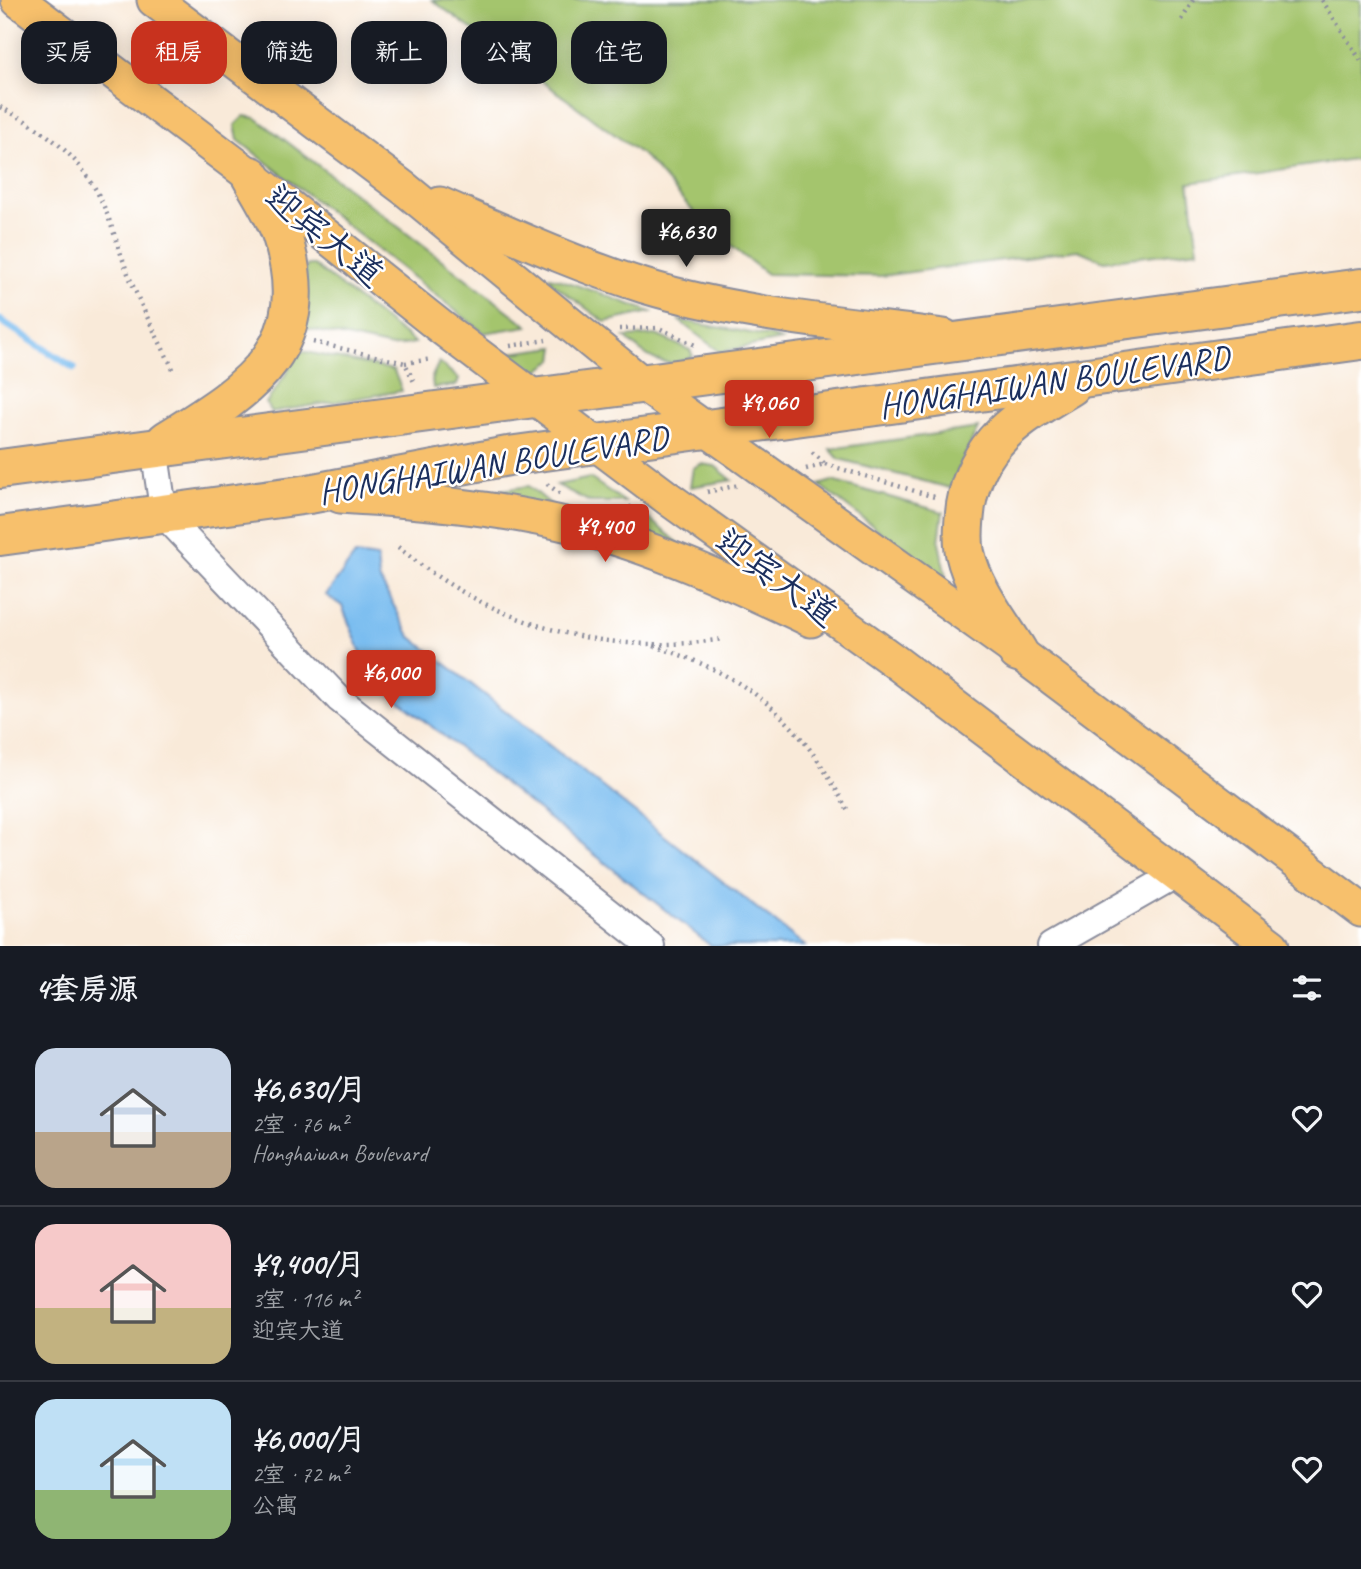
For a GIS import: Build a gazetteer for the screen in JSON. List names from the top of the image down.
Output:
{
  "streets": {
    "highway": ["HONGHAIWAN BOULEVARD"],
    "main road": ["迎宾大道"]
  },
  "crossings": [
    ["迎宾大道", "HONGHAIWAN BOULEVARD"]
  ],
  "page": {
    "chip": [
      "买房",
      "租房",
      "筛选",
      "新上",
      "公寓",
      "住宅"
    ],
    "price": [
      "¥6,630",
      "¥9,060",
      "¥9,400",
      "¥6,000"
    ],
    "heading": "4套房源",
    "list": [
      {
        "name": "¥6,630/月",
        "note": "2室 · 76 m² · Honghaiwan Boulevard"
      },
      {
        "name": "¥9,400/月",
        "note": "3室 · 116 m² · 迎宾大道"
      },
      {
        "name": "¥6,000/月",
        "note": "2室 · 72 m² · 公寓"
      }
    ]
  }
}
